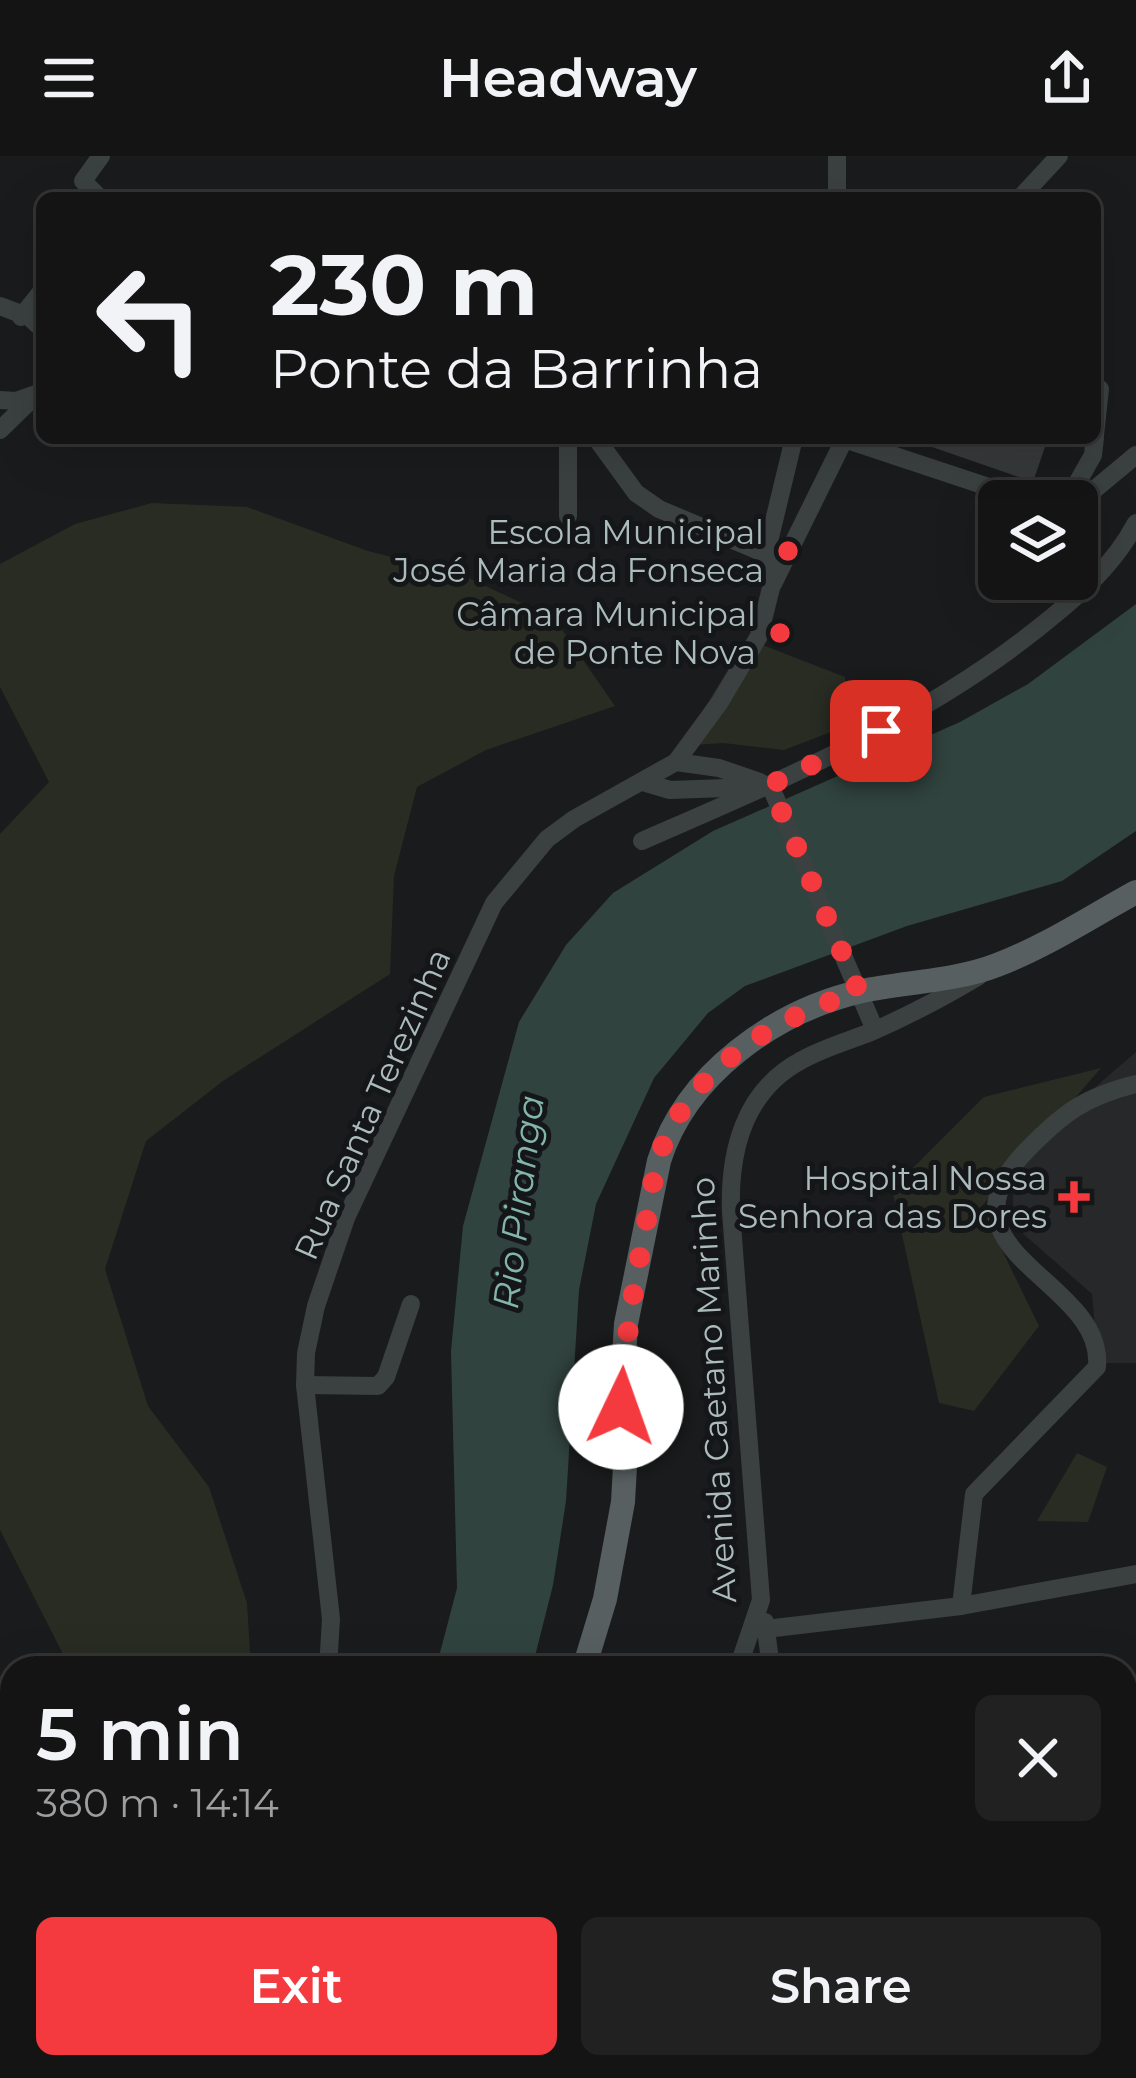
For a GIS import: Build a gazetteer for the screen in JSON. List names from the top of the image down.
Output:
{
  "streets": {
    "street": ["Rua Santa Terezinha", "Avenida Caetano Marinho"]
  },
  "water": ["Rio Piranga"],
  "places": {
    "other": ["Escola Municipal José Maria da Fonseca", "Câmara Municipal de Ponte Nova"],
    "health": ["Hospital Nossa Senhora das Dores"]
  },
  "page": {
    "header": "Headway",
    "turn": ["230 m", "Ponte da Barrinha"],
    "heading": ["5 min", "380 m · 14:14"],
    "buttons": ["Exit", "Share"]
  }
}
